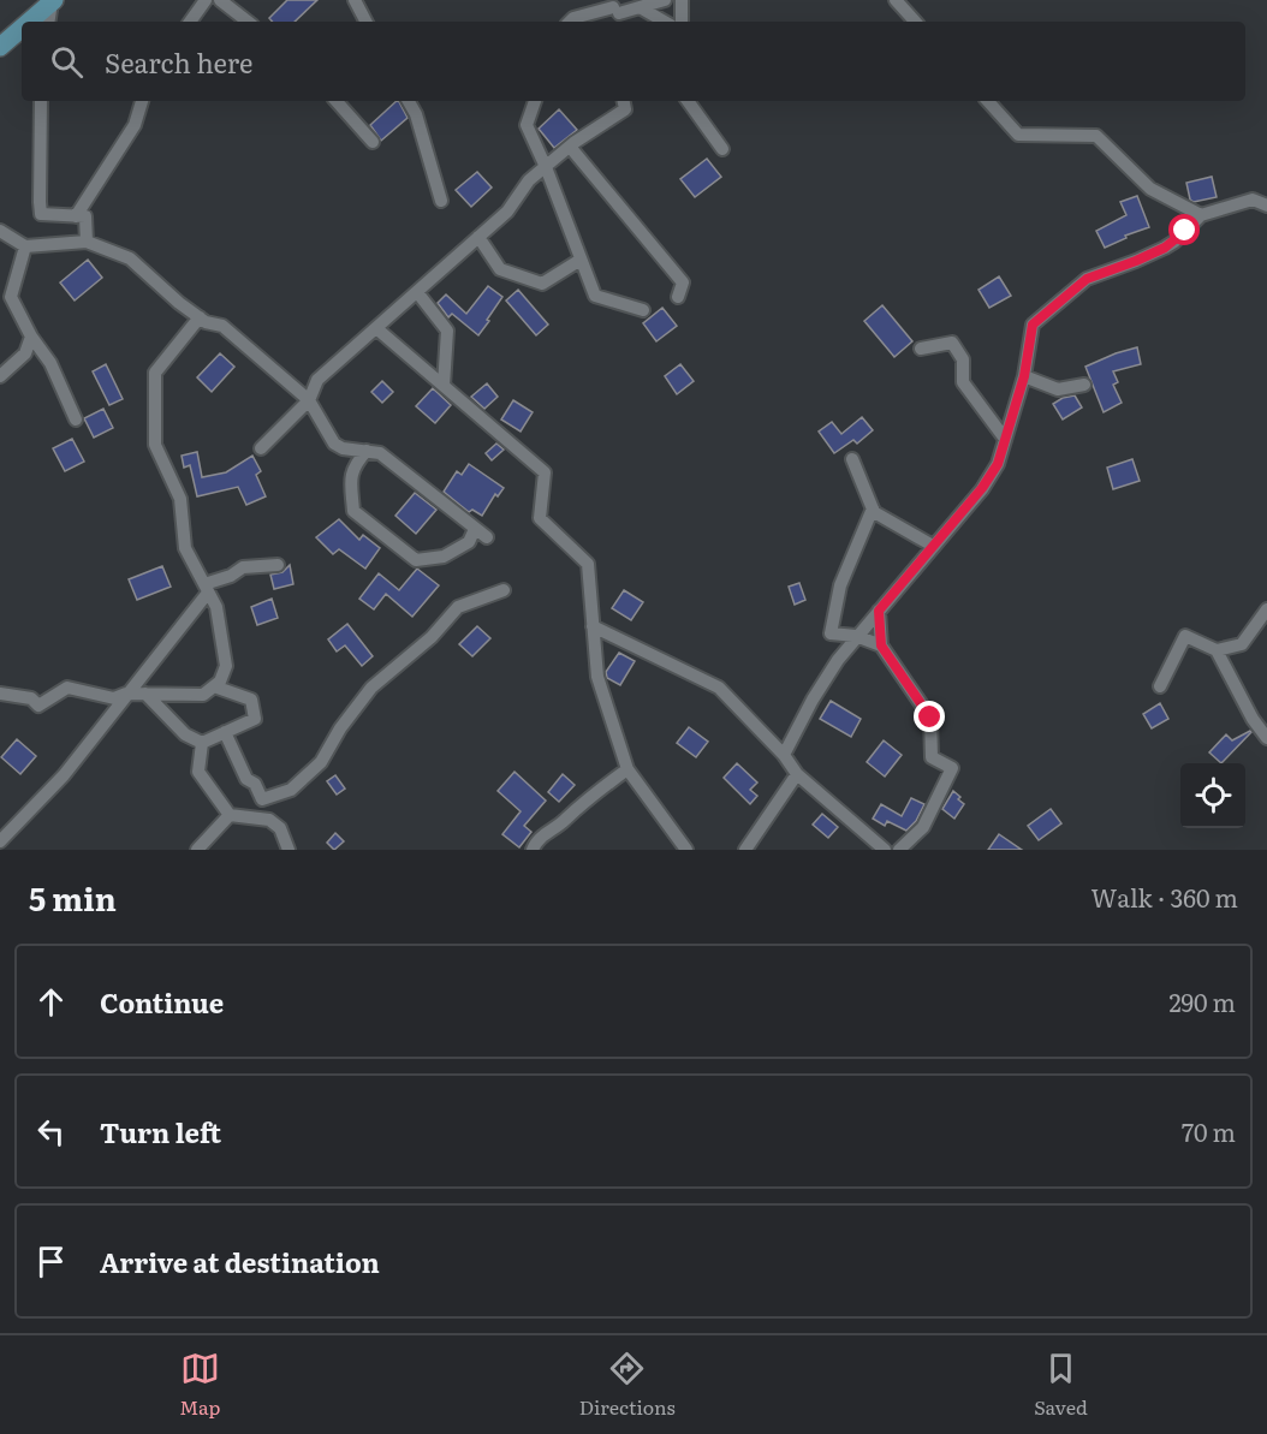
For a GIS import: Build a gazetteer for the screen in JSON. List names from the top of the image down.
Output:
{
  "page": {
    "search": "Search here",
    "heading": ["5 min", "Walk · 360 m"],
    "list": [
      ["Continue", "290 m"],
      ["Turn left", "70 m"],
      "Arrive at destination"
    ],
    "nav": ["Map", "Directions", "Saved"]
  }
}
